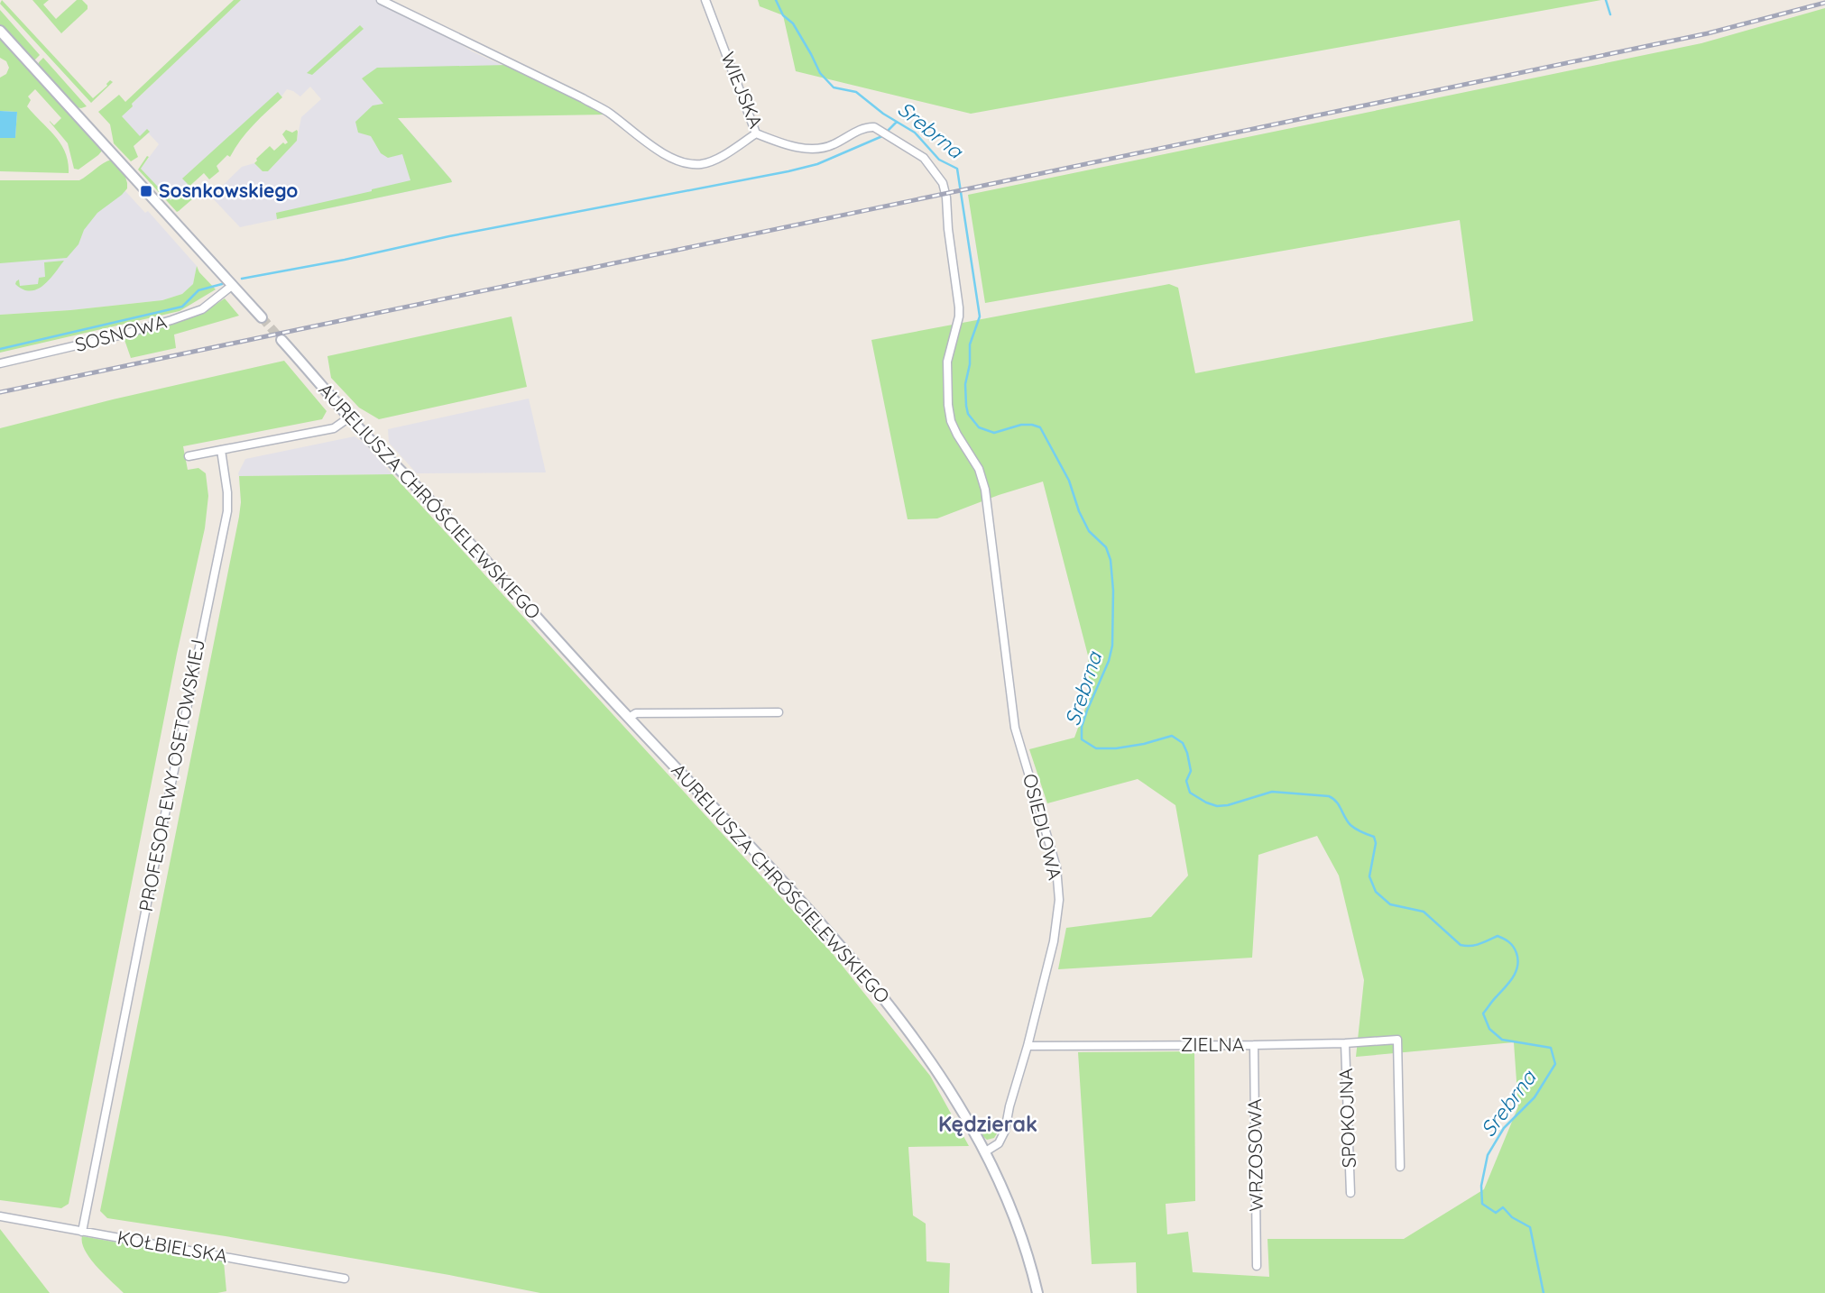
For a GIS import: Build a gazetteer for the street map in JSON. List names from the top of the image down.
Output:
{
  "streets": {
    "street": [
      "WIEJSKA",
      "SOSNOWA",
      "AURELIUSZA CHRÓŚCIELEWSKIEGO",
      "PROFESOR EWY OSETOWSKIEJ",
      "OSIEDLOWA",
      "ZIELNA",
      "SPOKOJNA",
      "WRZOSOWA",
      "KOŁBIELSKA"
    ]
  },
  "crossings": [
    ["WIEJSKA", "OSIEDLOWA"],
    ["AURELIUSZA CHRÓŚCIELEWSKIEGO", "OSIEDLOWA"],
    ["PROFESOR EWY OSETOWSKIEJ", "KOŁBIELSKA"],
    ["OSIEDLOWA", "ZIELNA"],
    ["ZIELNA", "SPOKOJNA"],
    ["ZIELNA", "WRZOSOWA"]
  ],
  "districts": ["Kędzierak"],
  "water": ["Srebrna"],
  "places": {
    "transit": ["Sosnkowskiego"]
  }
}
